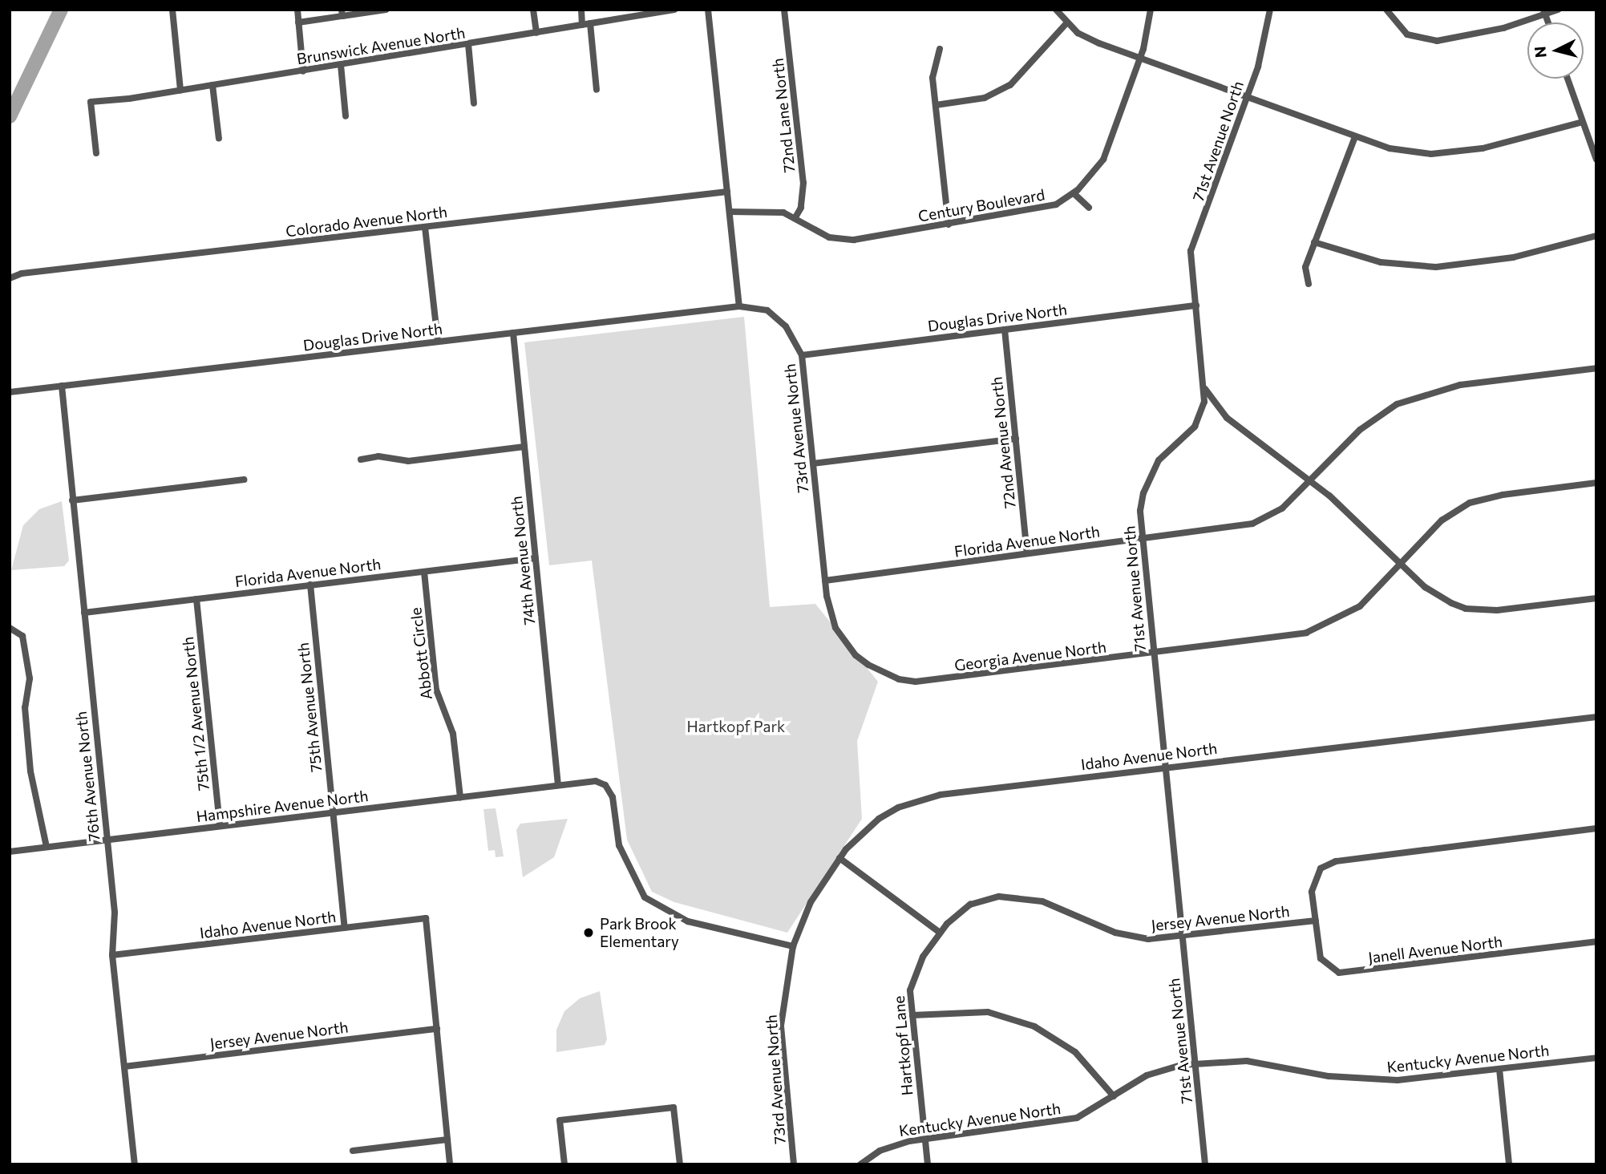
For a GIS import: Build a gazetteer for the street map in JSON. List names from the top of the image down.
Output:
{
  "streets": {
    "street": [
      "Brunswick Avenue North",
      "72nd Lane North",
      "71st Avenue North",
      "Century Boulevard",
      "Colorado Avenue North",
      "Douglas Drive North",
      "73rd Avenue North",
      "72nd Avenue North",
      "Florida Avenue North",
      "74th Avenue North",
      "Abbott Circle",
      "Georgia Avenue North",
      "75th Avenue North",
      "75th 1/2 Avenue North",
      "Idaho Avenue North",
      "76th Avenue North",
      "Hampshire Avenue North",
      "Jersey Avenue North",
      "Janell Avenue North",
      "Hartkopf Lane",
      "Kentucky Avenue North"
    ]
  },
  "crossings": [
    ["72nd Lane North", "Century Boulevard"],
    ["71st Avenue North", "Douglas Drive North"],
    ["71st Avenue North", "Florida Avenue North"],
    ["71st Avenue North", "Georgia Avenue North"],
    ["71st Avenue North", "Idaho Avenue North"],
    ["71st Avenue North", "Jersey Avenue North"],
    ["71st Avenue North", "Kentucky Avenue North"],
    ["Douglas Drive North", "73rd Avenue North"],
    ["Douglas Drive North", "72nd Avenue North"],
    ["Douglas Drive North", "74th Avenue North"],
    ["Douglas Drive North", "76th Avenue North"],
    ["73rd Avenue North", "Florida Avenue North"],
    ["73rd Avenue North", "Georgia Avenue North"],
    ["73rd Avenue North", "Idaho Avenue North"],
    ["72nd Avenue North", "Florida Avenue North"],
    ["Florida Avenue North", "74th Avenue North"],
    ["Florida Avenue North", "Abbott Circle"],
    ["Florida Avenue North", "75th Avenue North"],
    ["Florida Avenue North", "75th 1/2 Avenue North"],
    ["Florida Avenue North", "76th Avenue North"],
    ["74th Avenue North", "Hampshire Avenue North"],
    ["Abbott Circle", "Hampshire Avenue North"],
    ["75th Avenue North", "Idaho Avenue North"],
    ["75th Avenue North", "Hampshire Avenue North"],
    ["75th 1/2 Avenue North", "Hampshire Avenue North"],
    ["Idaho Avenue North", "76th Avenue North"],
    ["Idaho Avenue North", "Jersey Avenue North"],
    ["76th Avenue North", "Hampshire Avenue North"],
    ["76th Avenue North", "Jersey Avenue North"],
    ["Jersey Avenue North", "Janell Avenue North"],
    ["Jersey Avenue North", "Hartkopf Lane"],
    ["Hartkopf Lane", "Kentucky Avenue North"]
  ],
  "parks": ["Hartkopf Park"],
  "places": ["Park Brook Elementary"],
  "north": "left"
}
